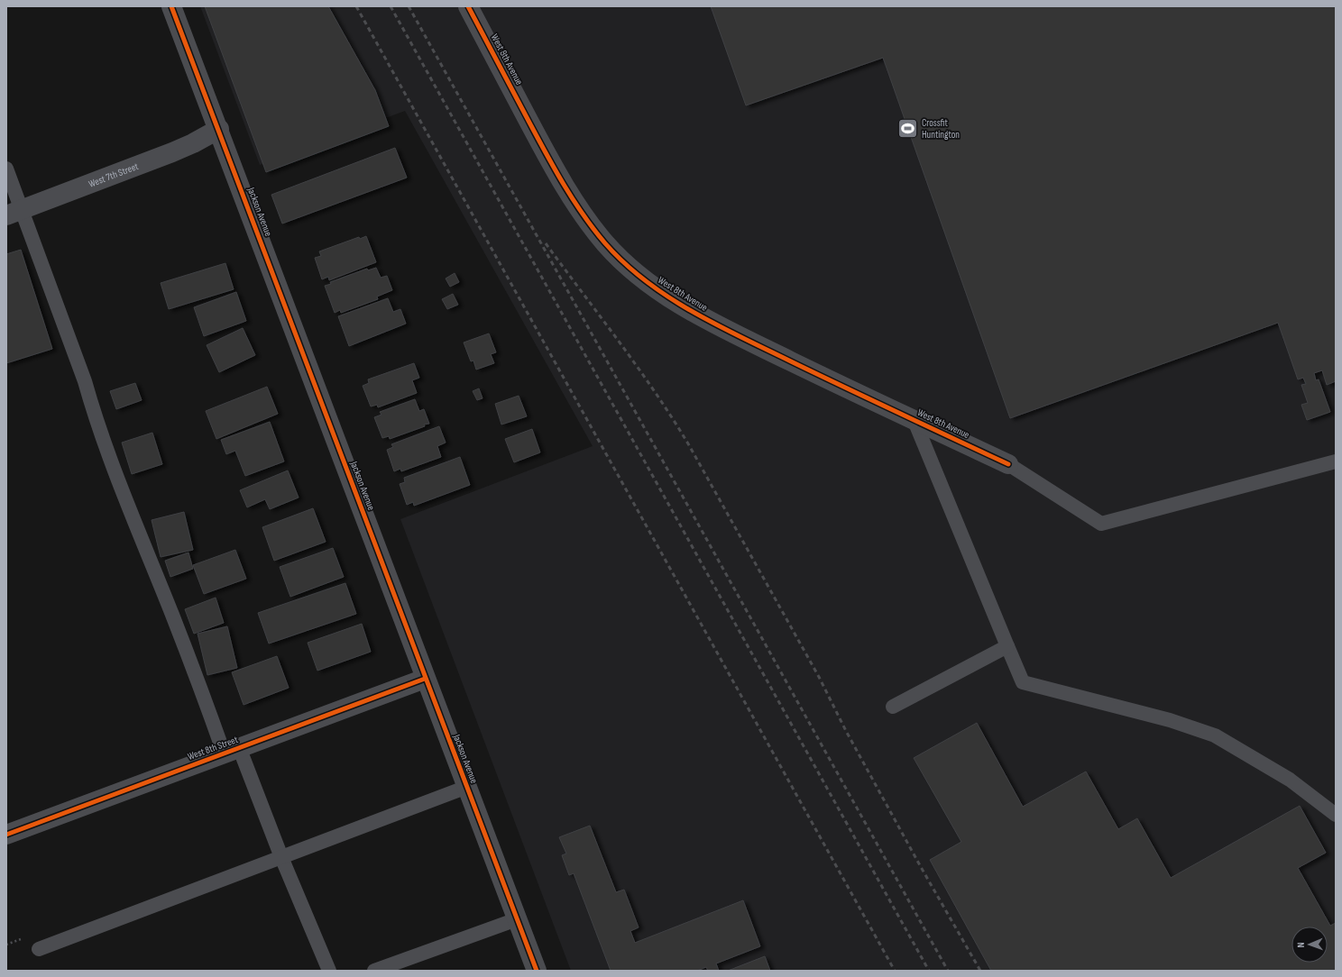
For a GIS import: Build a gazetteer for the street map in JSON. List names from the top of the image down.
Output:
{
  "streets": {
    "street": [
      "West 8th Avenue",
      "West 7th Street",
      "Jackson Avenue",
      "West 8th Street"
    ]
  },
  "crossings": [
    ["West 7th Street", "Jackson Avenue"],
    ["Jackson Avenue", "West 8th Street"]
  ],
  "places": {
    "sports": ["Crossfit Huntington"]
  },
  "north": "left"
}
